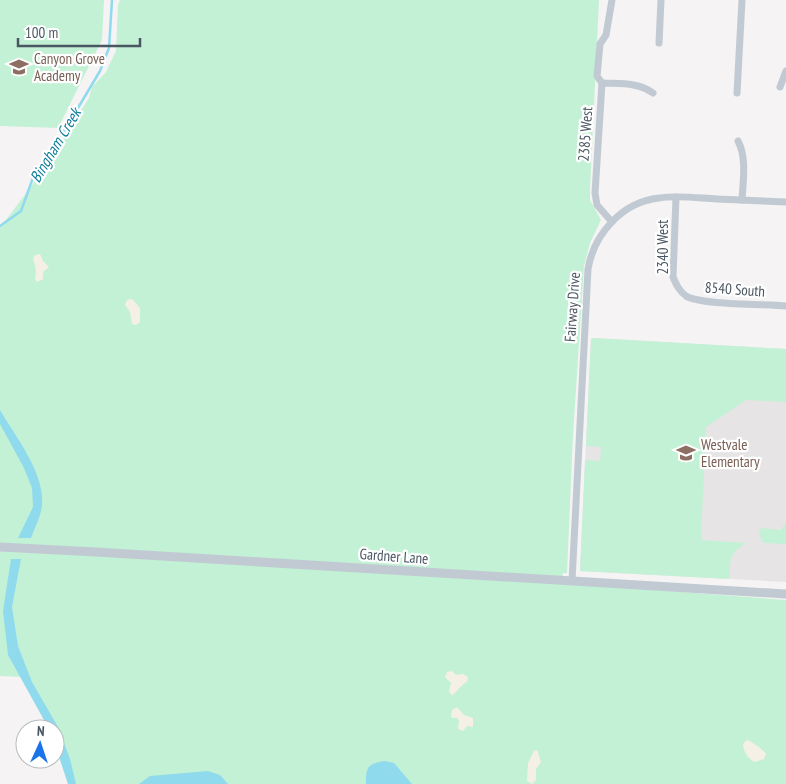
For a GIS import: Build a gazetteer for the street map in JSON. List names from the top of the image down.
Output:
{
  "streets": {
    "street": [
      "2385 West",
      "2340 West",
      "8540 South",
      "Fairway Drive",
      "Gardner Lane"
    ]
  },
  "crossings": [
    ["2385 West", "Fairway Drive"],
    ["2340 West", "8540 South"],
    ["2340 West", "Fairway Drive"],
    ["Fairway Drive", "Gardner Lane"]
  ],
  "water": ["Bingham Creek"],
  "places": {
    "school or university": ["Canyon Grove Academy", "Westvale Elementary"]
  },
  "scale_bar": "100 m",
  "north": "top"
}
